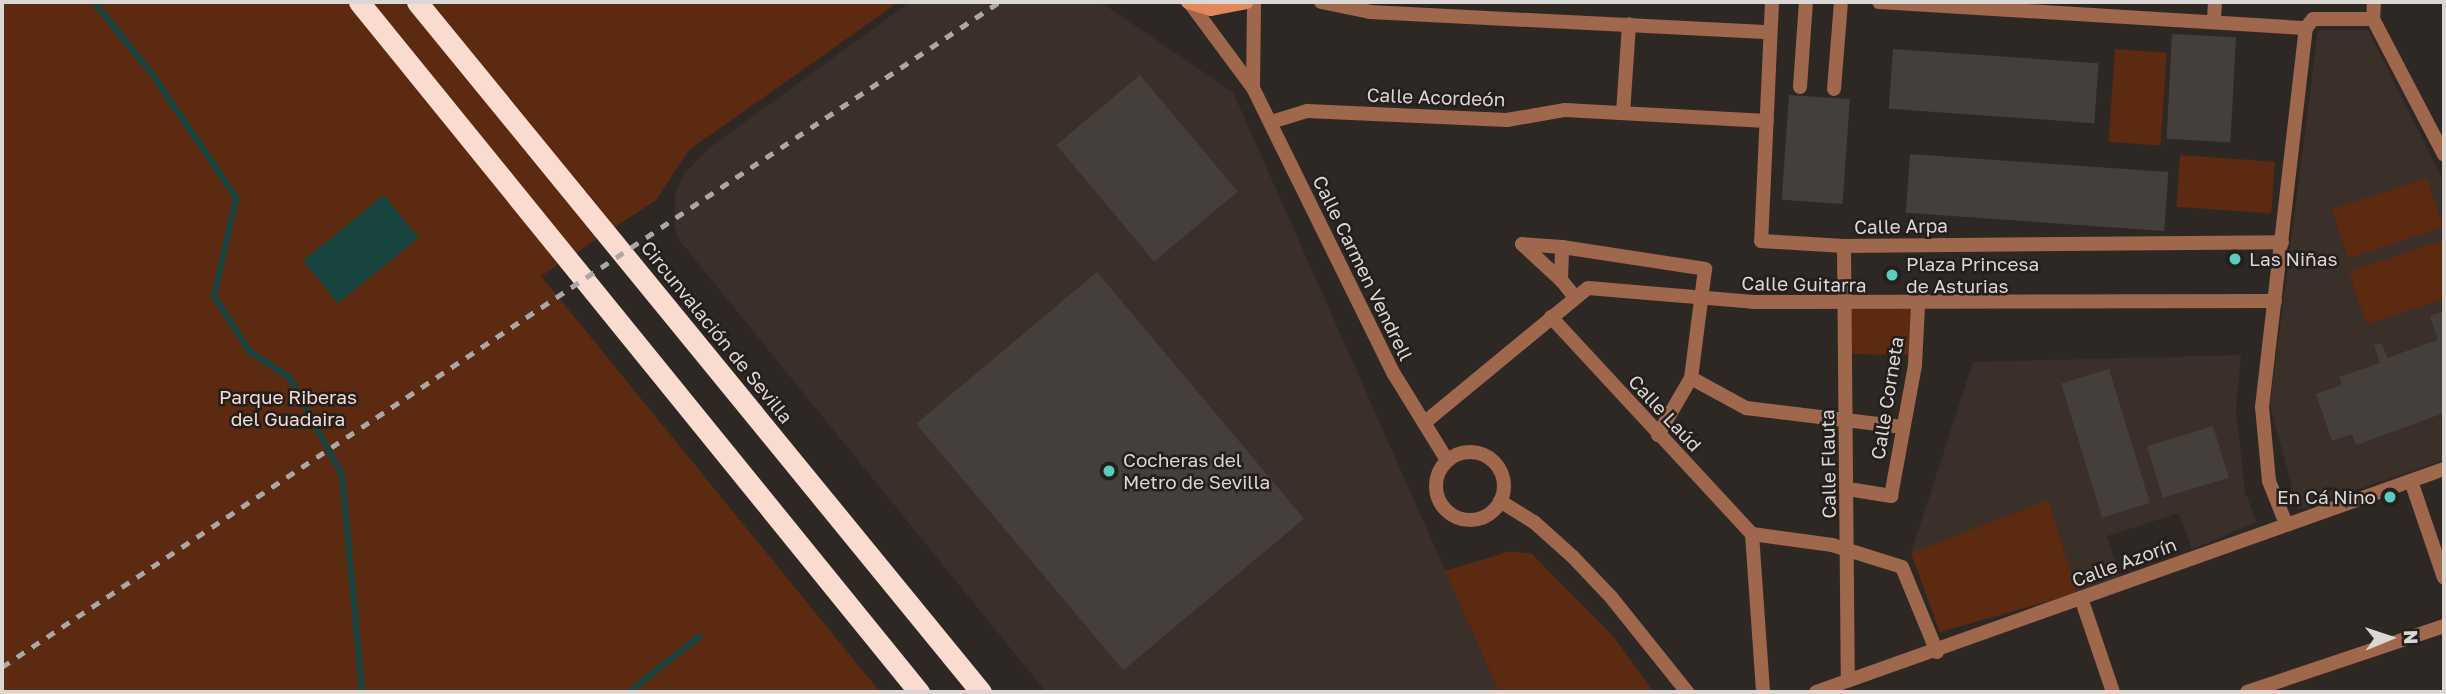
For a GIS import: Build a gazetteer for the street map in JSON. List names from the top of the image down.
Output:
{
  "streets": {
    "highway": ["Circunvalación de Sevilla"],
    "street": [
      "Calle Acordeón",
      "Calle Arpa",
      "Calle Carmen Vendrell",
      "Calle Guitarra",
      "Calle Corneta",
      "Calle Laúd",
      "Calle Flauta",
      "Calle Azorín"
    ]
  },
  "crossings": [
    ["Calle Acordeón", "Calle Arpa"],
    ["Calle Acordeón", "Calle Carmen Vendrell"],
    ["Calle Arpa", "Calle Flauta"],
    ["Calle Guitarra", "Calle Corneta"],
    ["Calle Guitarra", "Calle Flauta"],
    ["Calle Corneta", "Calle Flauta"],
    ["Calle Flauta", "Calle Azorín"]
  ],
  "parks": ["Parque Riberas del Guadaira"],
  "places": [
    "Las Niñas",
    "Plaza Princesa de Asturias",
    "Cocheras del Metro de Sevilla",
    "En Cá Nino"
  ],
  "north": "right"
}
